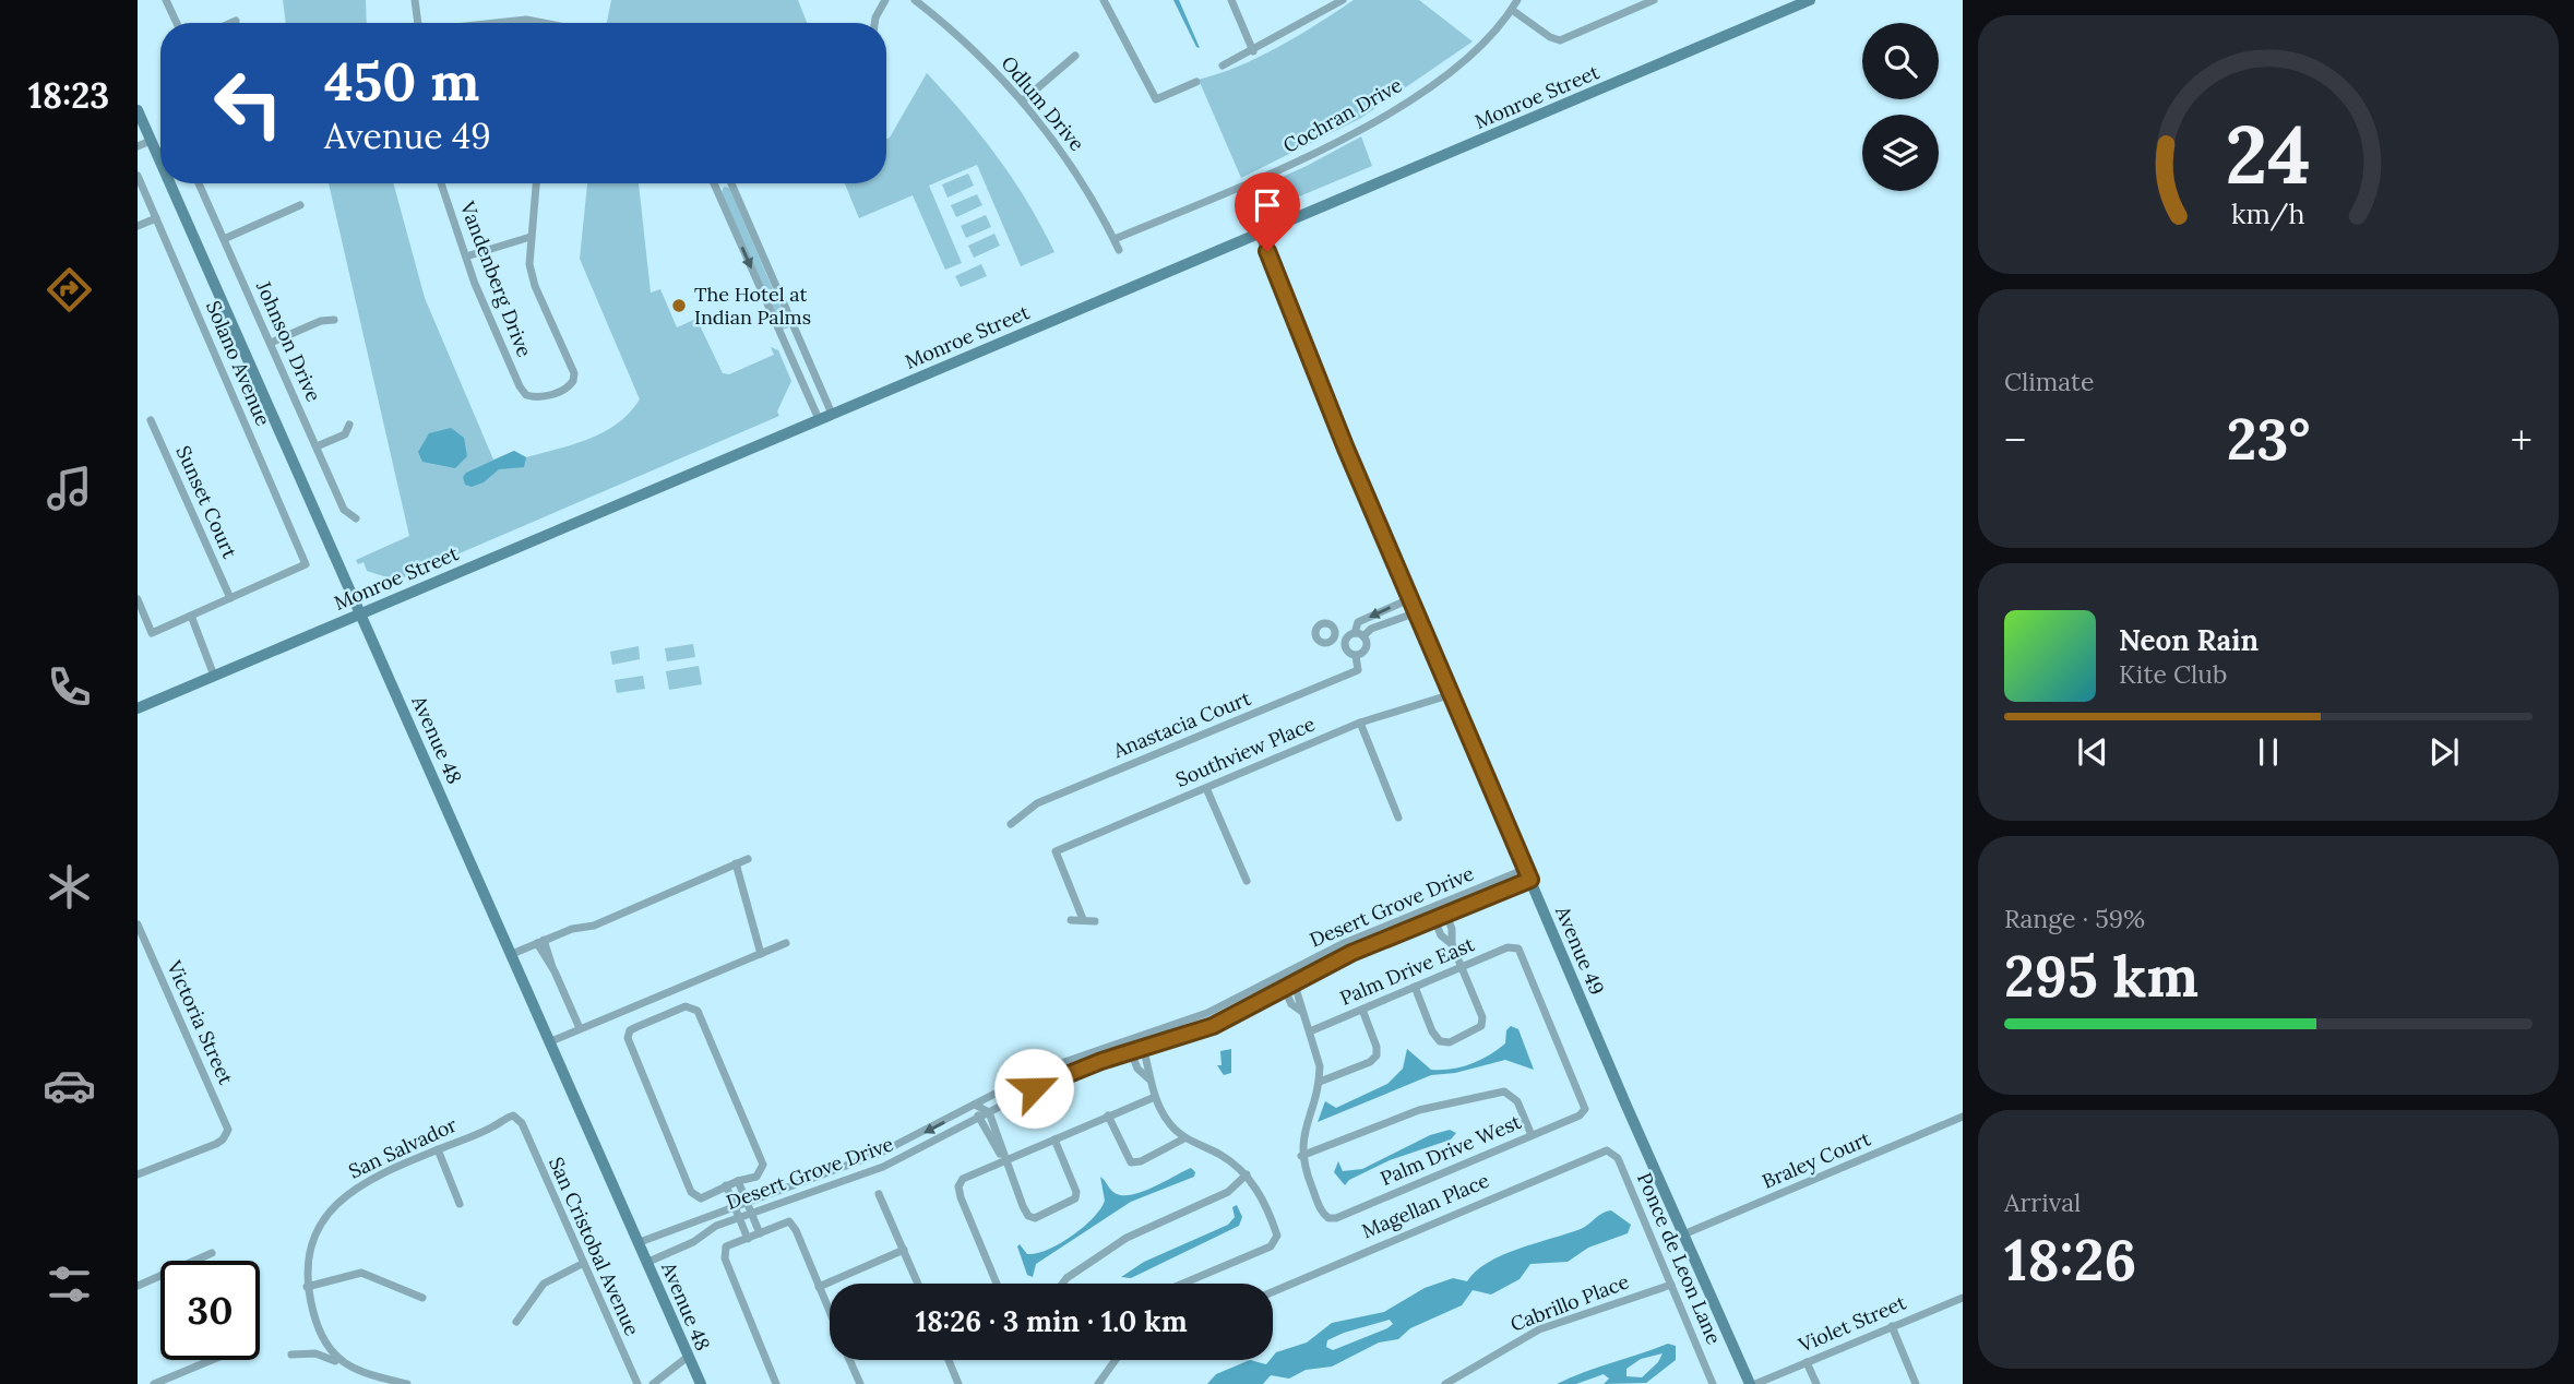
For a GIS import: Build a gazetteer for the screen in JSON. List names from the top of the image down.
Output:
{
  "streets": {
    "main road": ["Monroe Street", "Avenue 48", "Avenue 49"],
    "street": [
      "Odlum Drive",
      "Cochran Drive",
      "Vandenberg Drive",
      "Johnson Drive",
      "Solano Avenue",
      "Sunset Court",
      "Anastacia Court",
      "Southview Place",
      "Desert Grove Drive",
      "Palm Drive East",
      "Victoria Street",
      "San Salvador",
      "Palm Drive West",
      "Braley Court",
      "Magellan Place",
      "San Cristobal Avenue",
      "Ponce de Leon Lane",
      "Cabrillo Place",
      "Violet Street"
    ]
  },
  "crossings": [
    ["Monroe Street", "Avenue 48"],
    ["Monroe Street", "Avenue 49"],
    ["Odlum Drive", "Cochran Drive"],
    ["Solano Avenue", "Sunset Court"],
    ["Avenue 48", "Desert Grove Drive"],
    ["Southview Place", "Avenue 49"],
    ["Desert Grove Drive", "Avenue 49"],
    ["Avenue 49", "Braley Court"],
    ["Avenue 49", "Violet Street"],
    ["Palm Drive East", "Palm Drive West"],
    ["San Salvador", "San Cristobal Avenue"],
    ["Magellan Place", "Ponce de Leon Lane"],
    ["Ponce de Leon Lane", "Cabrillo Place"]
  ],
  "places": ["The Hotel at Indian Palms"],
  "page": {
    "tabs": "18:23",
    "turn": ["450 m", "Avenue 49"],
    "tile": [
      "Climate",
      ["Range · 59%", "295 km"],
      ["Arrival", "18:26"]
    ],
    "heat": ["−", "23°", "+"],
    "song": ["Neon Rain", "Kite Club"],
    "limit": "30",
    "trip": "18:26 · 3 min · 1.0 km",
    "gauge": ["24", "km/h"]
  }
}
